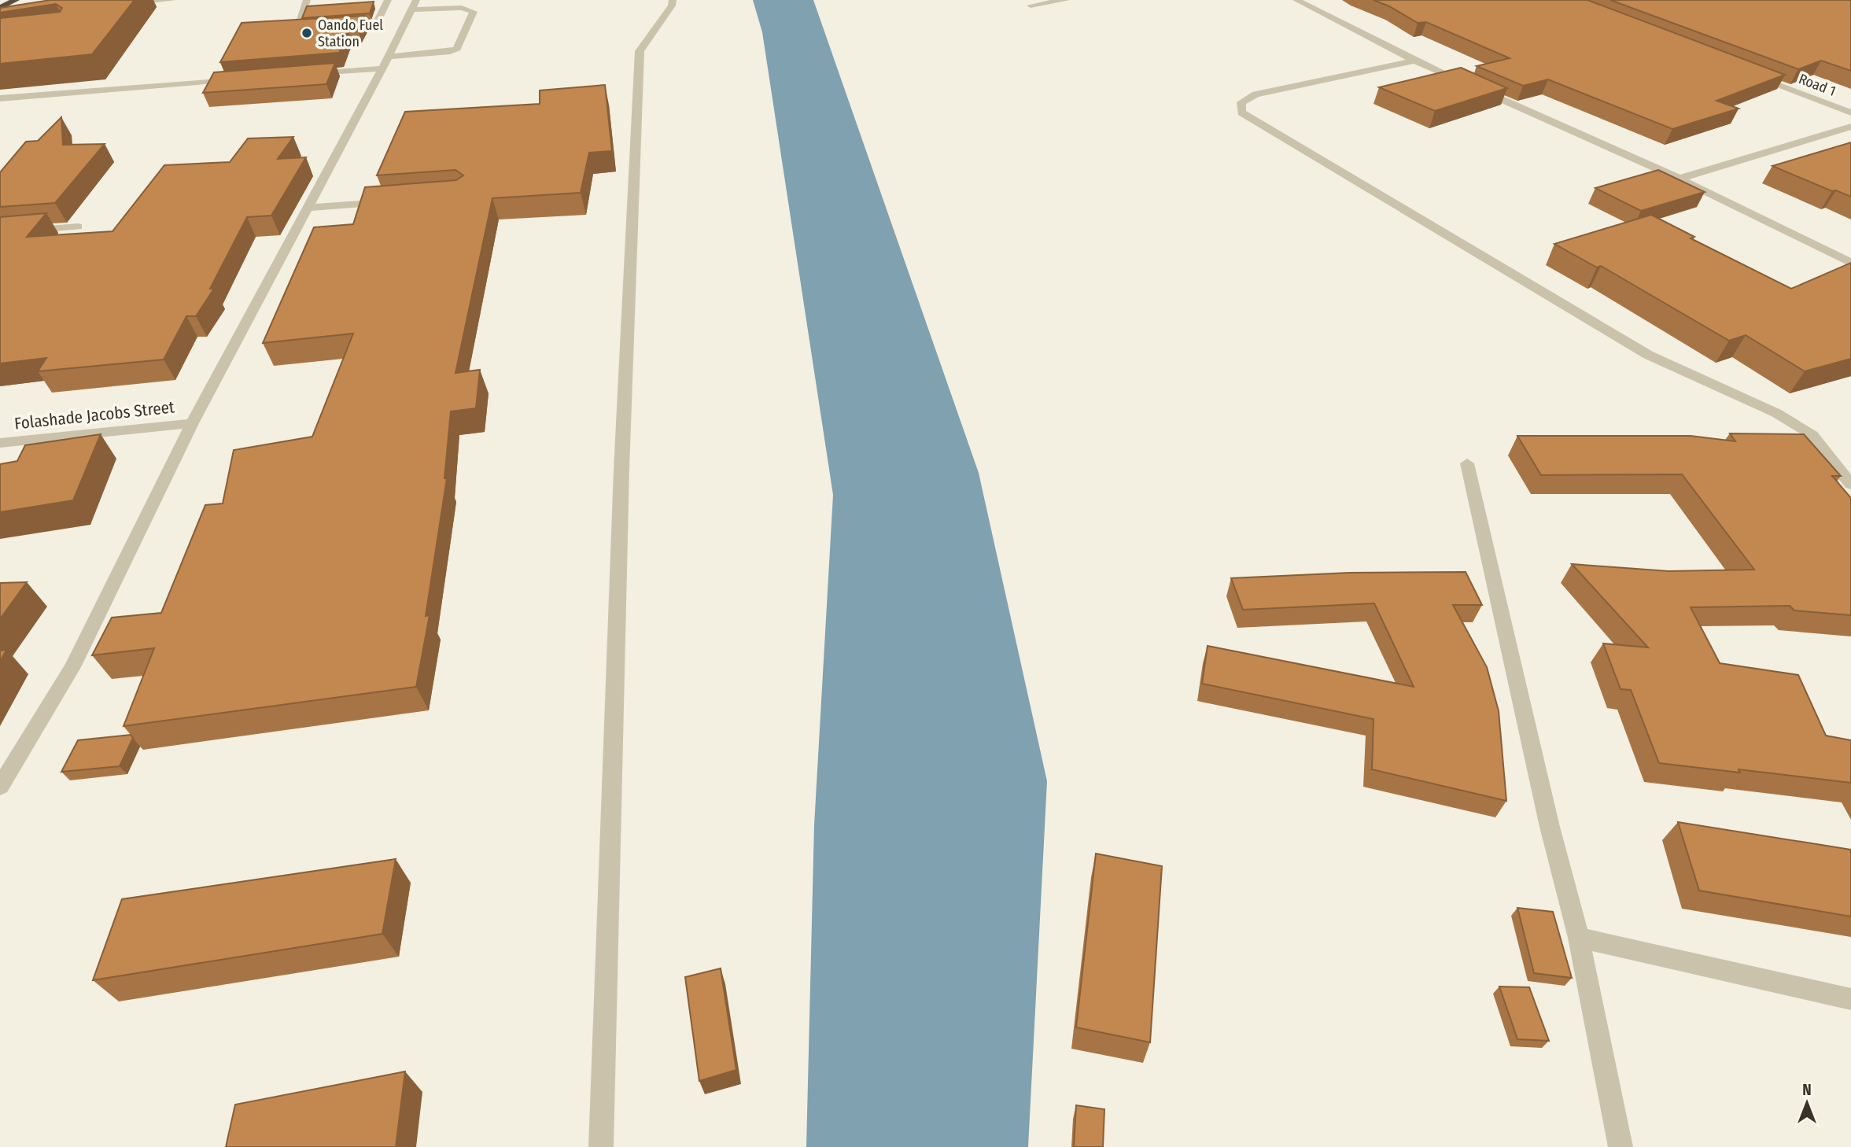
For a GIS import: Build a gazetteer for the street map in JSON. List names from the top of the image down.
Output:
{
  "streets": {
    "street": ["Road 1", "Folashade Jacobs Street"]
  },
  "places": ["Oando Fuel Station"],
  "north": "top"
}
